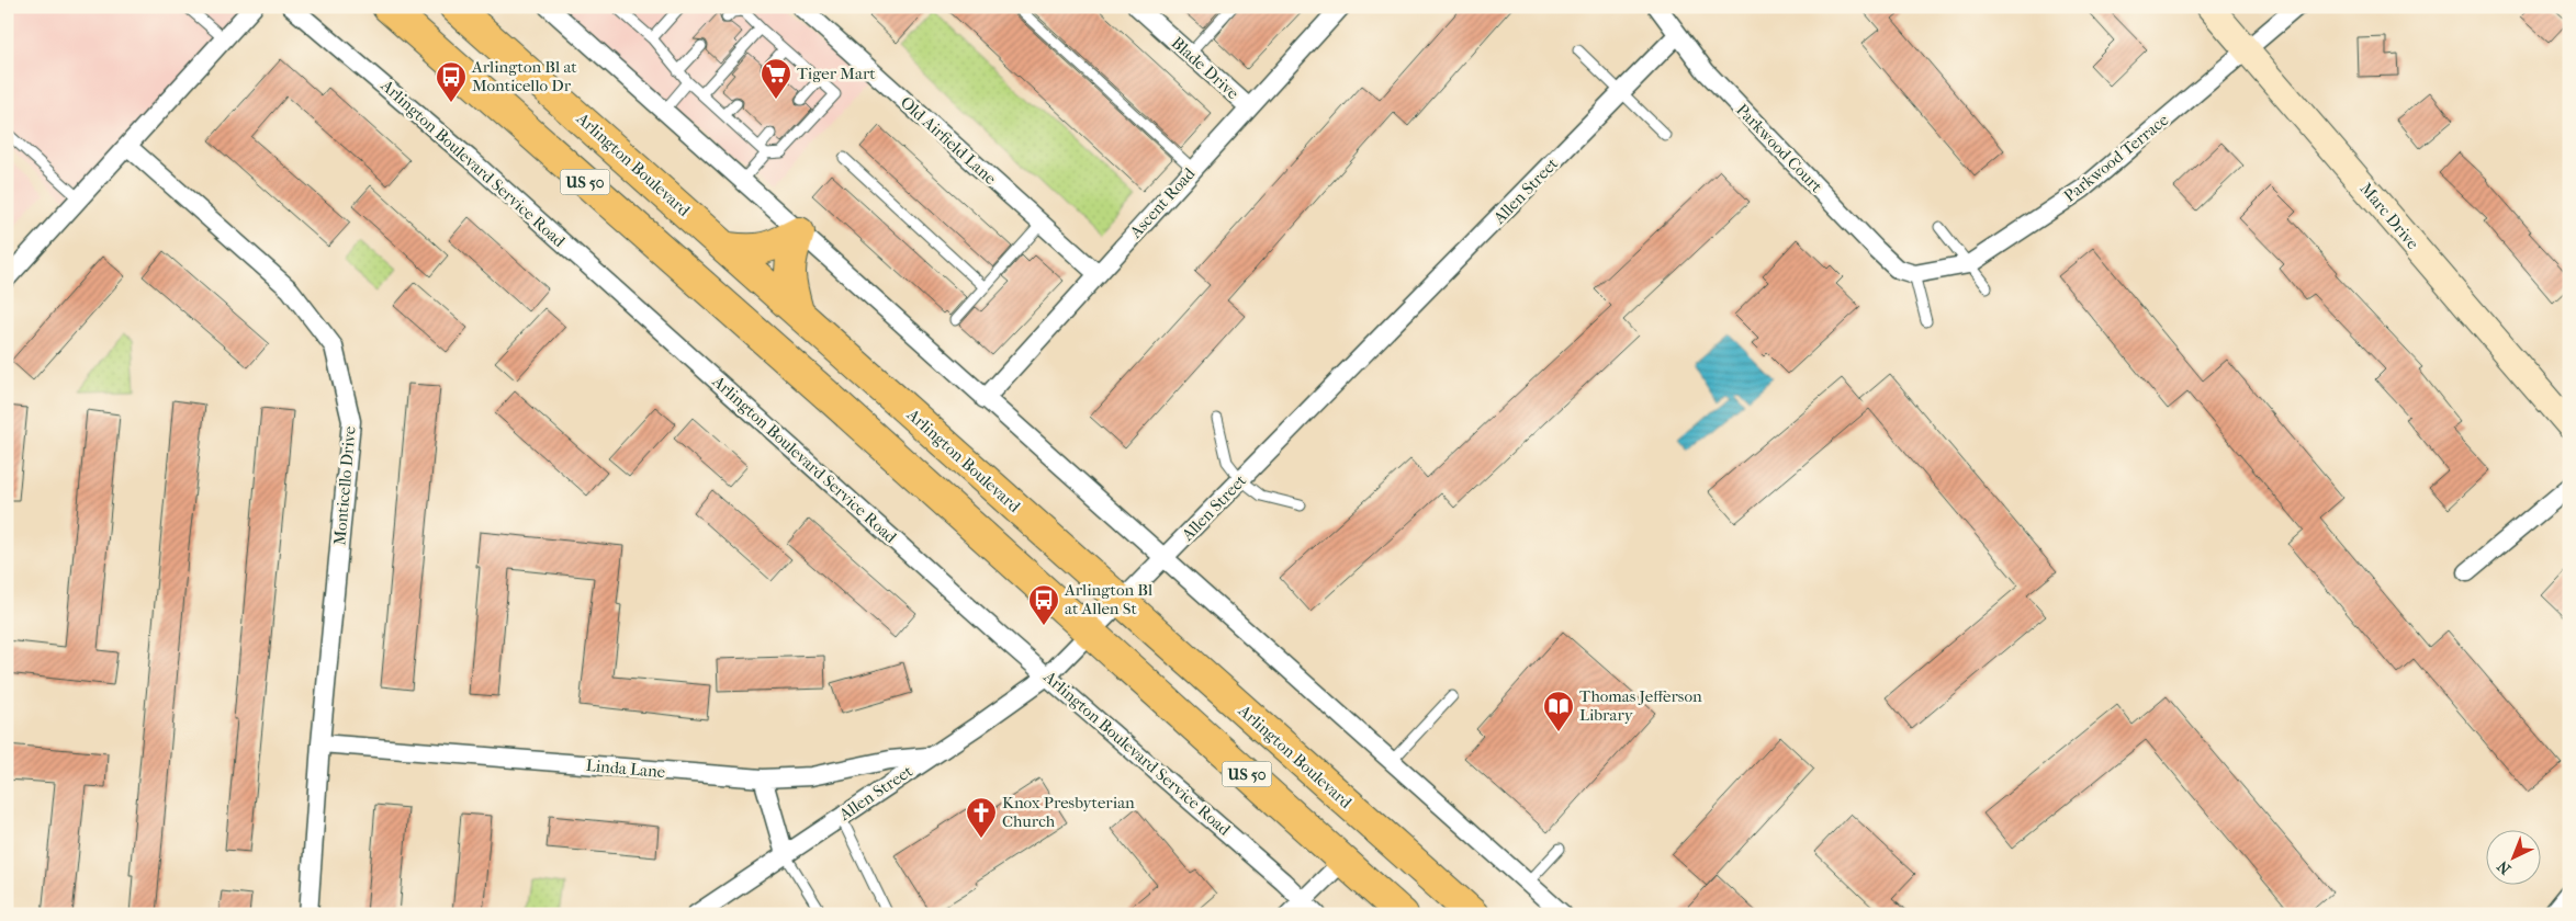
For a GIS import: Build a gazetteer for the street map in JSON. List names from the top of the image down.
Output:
{
  "streets": {
    "highway": ["Arlington Boulevard", "US 50"],
    "street": [
      "Blade Drive",
      "Old Airfield Lane",
      "Parkwood Court",
      "Parkwood Terrace",
      "Arlington Boulevard Service Road",
      "Allen Street",
      "Ascent Road",
      "Marc Drive",
      "Monticello Drive",
      "Linda Lane"
    ]
  },
  "crossings": [
    ["Blade Drive", "Ascent Road"],
    ["Old Airfield Lane", "Ascent Road"],
    ["Parkwood Court", "Parkwood Terrace"],
    ["Parkwood Court", "Allen Street"],
    ["Parkwood Terrace", "Marc Drive"],
    ["Arlington Boulevard Service Road", "Allen Street"],
    ["Arlington Boulevard", "Allen Street"],
    ["US 50", "Allen Street"],
    ["Allen Street", "Linda Lane"],
    ["Monticello Drive", "Linda Lane"]
  ],
  "places": {
    "supermarket": ["Tiger Mart"],
    "bus stop": ["Arlington Bl at Monticello Dr", "Arlington Bl at Allen St"],
    "library": ["Thomas Jefferson Library"],
    "church": ["Knox Presbyterian Church"]
  },
  "north": "bottom left"
}
